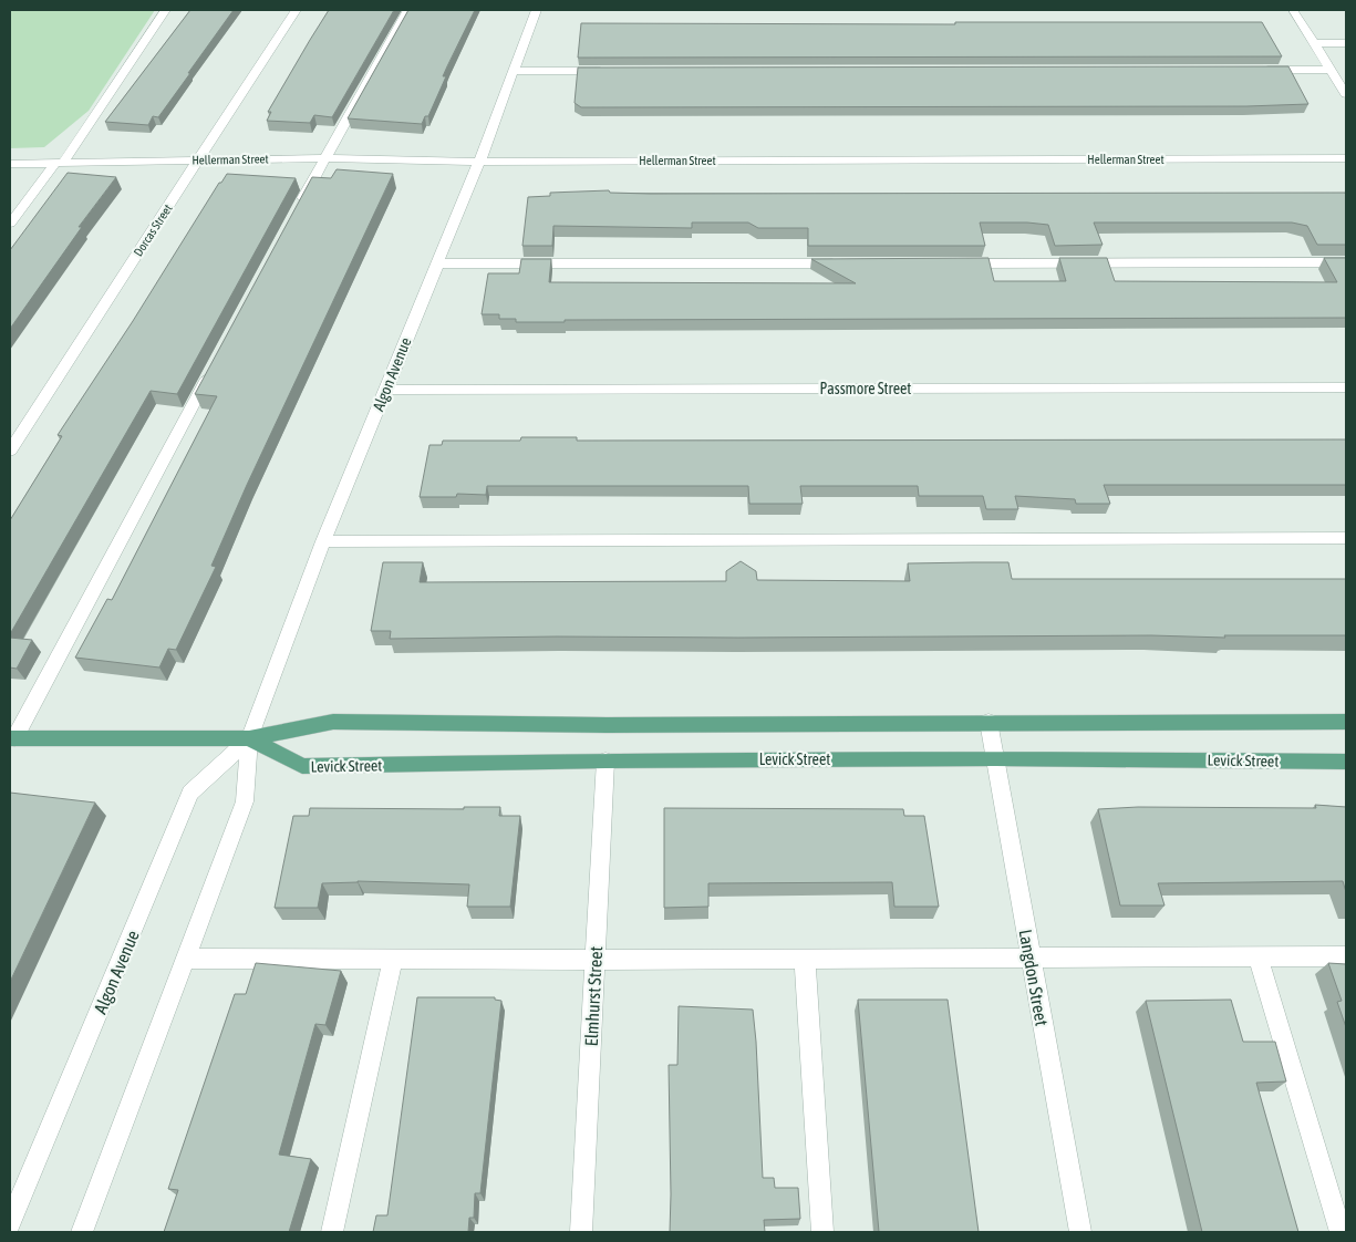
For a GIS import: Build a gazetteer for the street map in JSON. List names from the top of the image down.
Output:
{
  "streets": {
    "main road": ["Levick Street"],
    "street": [
      "Hellerman Street",
      "Dorcas Street",
      "Algon Avenue",
      "Passmore Street",
      "Langdon Street",
      "Elmhurst Street"
    ]
  },
  "crossings": [
    ["Hellerman Street", "Dorcas Street"],
    ["Hellerman Street", "Algon Avenue"],
    ["Algon Avenue", "Passmore Street"],
    ["Algon Avenue", "Levick Street"],
    ["Levick Street", "Langdon Street"],
    ["Levick Street", "Elmhurst Street"]
  ]
}
